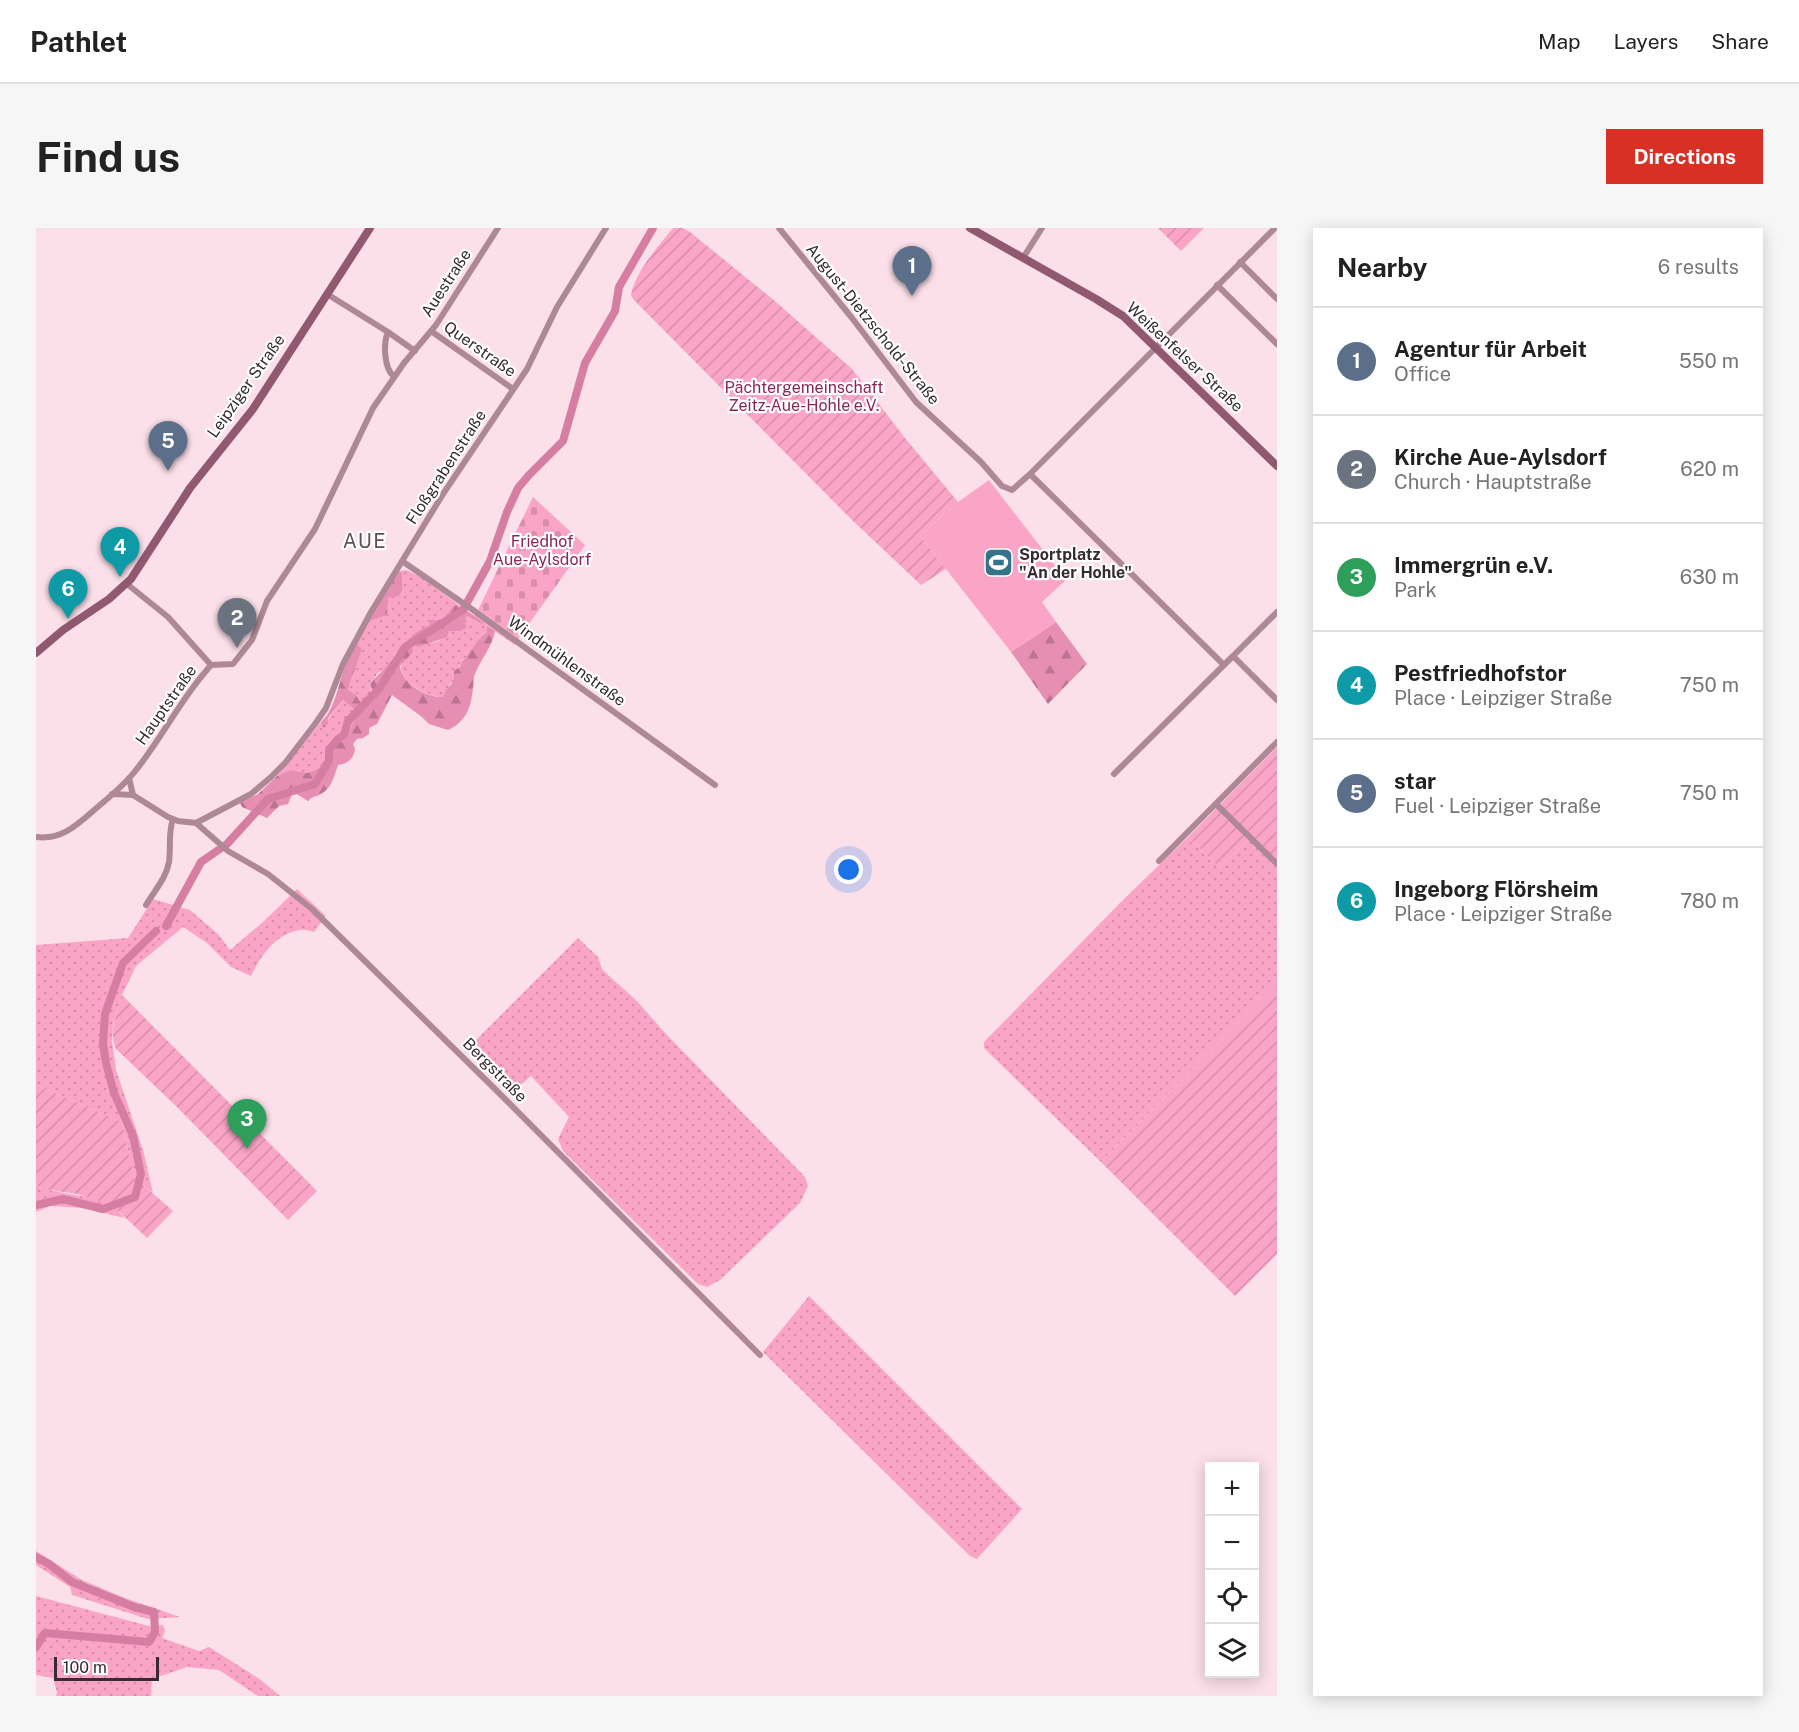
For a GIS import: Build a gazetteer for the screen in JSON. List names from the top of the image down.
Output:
{
  "streets": {
    "street": [
      "Auestraße",
      "August-Dietzschold-Straße",
      "Querstraße",
      "Weißenfelser Straße",
      "Leipziger Straße",
      "Floßgrabenstraße",
      "Windmühlenstraße",
      "Hauptstraße",
      "Bergstraße"
    ]
  },
  "crossings": [
    ["Auestraße", "Querstraße"],
    ["Auestraße", "Hauptstraße"],
    ["August-Dietzschold-Straße", "Weißenfelser Straße"],
    ["Querstraße", "Floßgrabenstraße"],
    ["Floßgrabenstraße", "Windmühlenstraße"],
    ["Floßgrabenstraße", "Bergstraße"]
  ],
  "districts": ["AUE"],
  "parks": ["Pächtergemeinschaft Zeitz-Aue-Hohle e.V.", "Friedhof Aue-Aylsdorf"],
  "places": {
    "sports": ["Sportplatz \"An der Hohle\""]
  },
  "scale_bar": "100 m",
  "page": {
    "header": "Pathlet",
    "nav": ["Map", "Layers", "Share"],
    "buttons": "Directions",
    "title": "Find us",
    "heading": ["Nearby", "6 results"],
    "pins": [
      "1",
      "5",
      "4",
      "6",
      "2",
      "3"
    ],
    "list": [
      {
        "mark": "1",
        "name": "Agentur für Arbeit",
        "note": "Office",
        "value": "550 m"
      },
      {
        "mark": "2",
        "name": "Kirche Aue-Aylsdorf",
        "note": "Church · Hauptstraße",
        "value": "620 m"
      },
      {
        "mark": "3",
        "name": "Immergrün e.V.",
        "note": "Park",
        "value": "630 m"
      },
      {
        "mark": "4",
        "name": "Pestfriedhofstor",
        "note": "Place · Leipziger Straße",
        "value": "750 m"
      },
      {
        "mark": "5",
        "name": "star",
        "note": "Fuel · Leipziger Straße",
        "value": "750 m"
      },
      {
        "mark": "6",
        "name": "Ingeborg Flörsheim",
        "note": "Place · Leipziger Straße",
        "value": "780 m"
      }
    ],
    "map_buttons": ["+", "−"],
    "scale": "100 m"
  }
}
